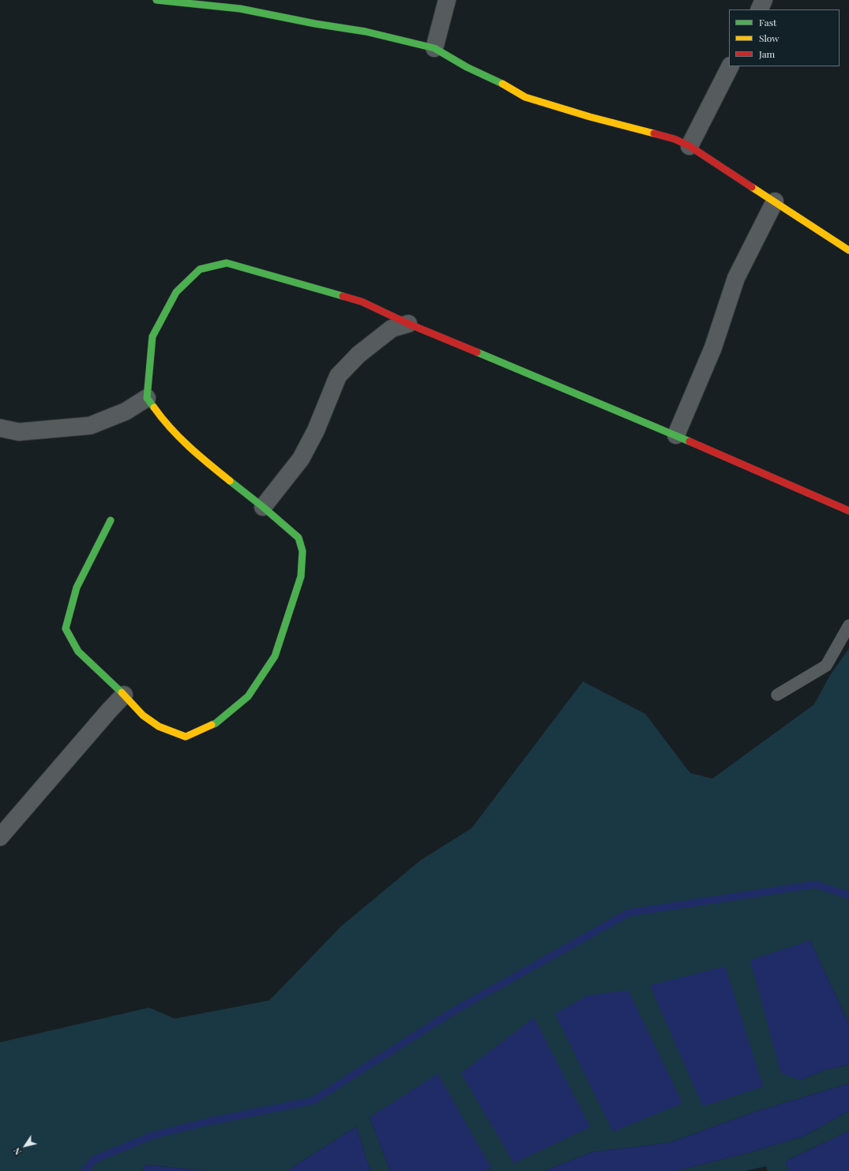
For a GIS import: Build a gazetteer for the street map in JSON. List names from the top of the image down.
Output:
{
  "legend": ["Fast", "Slow", "Jam"],
  "north": "bottom left"
}
